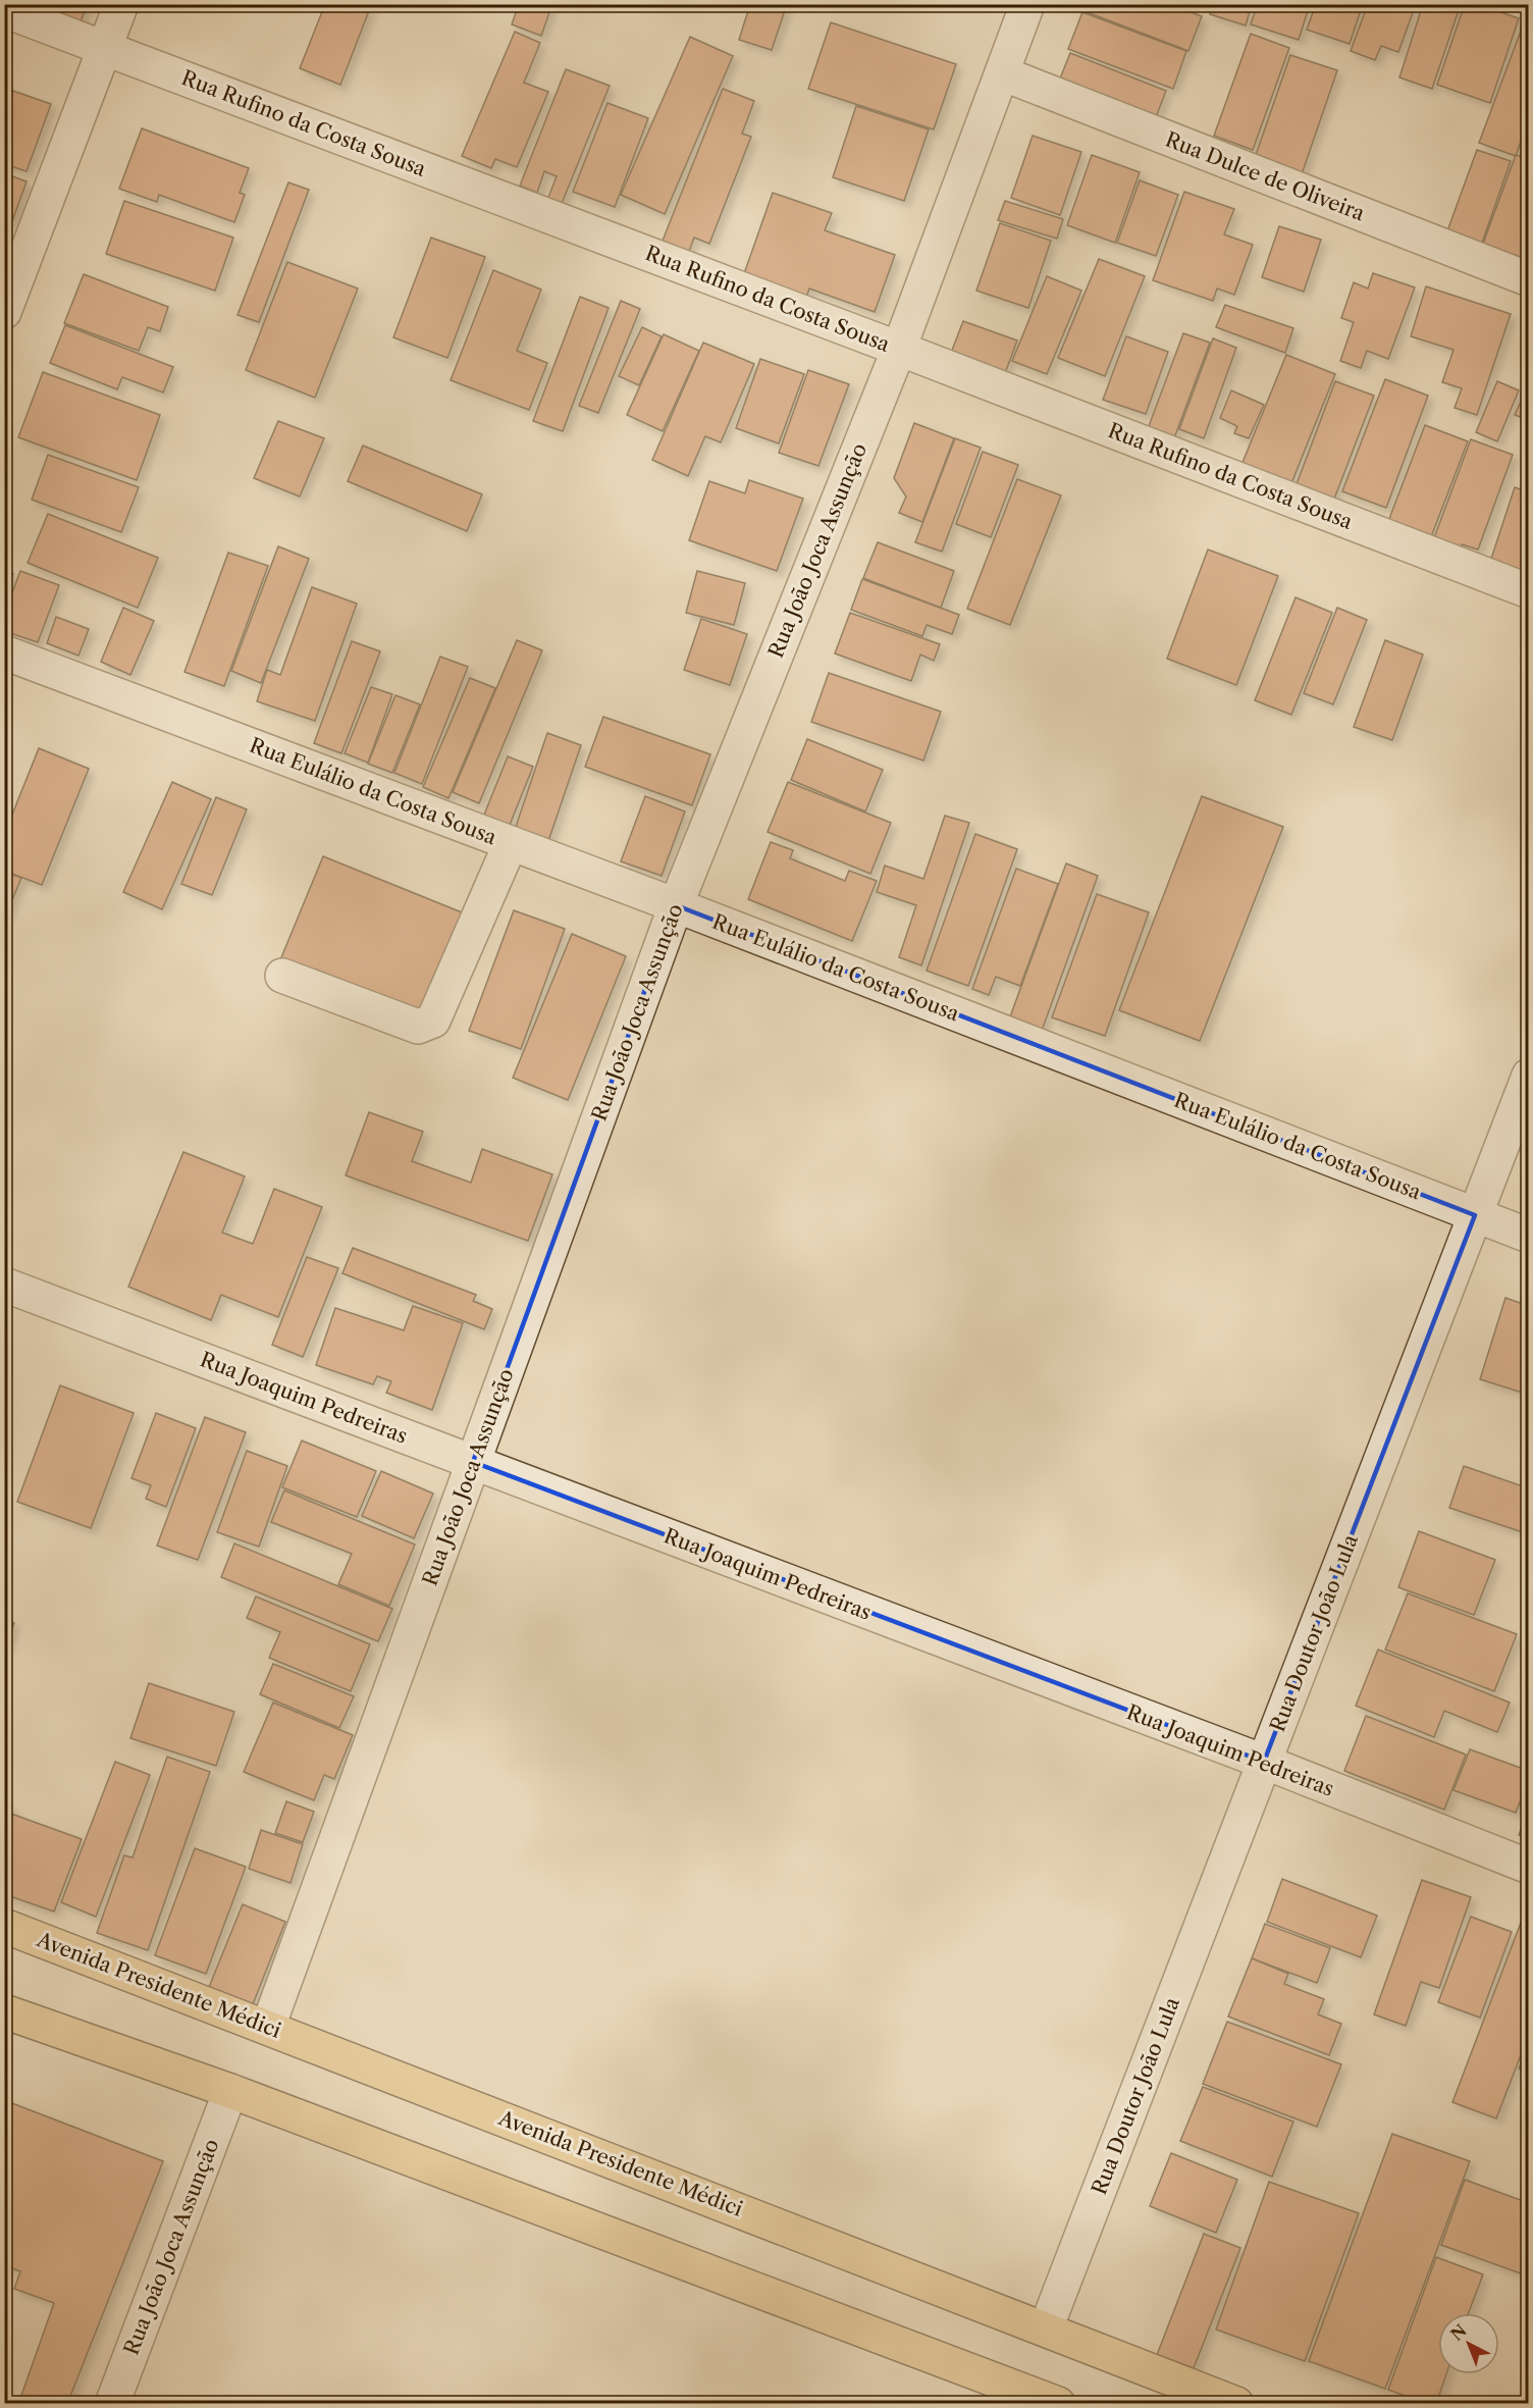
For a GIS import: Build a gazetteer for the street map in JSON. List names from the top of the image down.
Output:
{
  "streets": {
    "main road": ["Avenida Presidente Médici"],
    "street": [
      "Rua Rufino da Costa Sousa",
      "Rua Dulce de Oliveira",
      "Rua João Joca Assunção",
      "Rua Eulálio da Costa Sousa",
      "Rua Joaquim Pedreiras",
      "Rua Doutor João Lula"
    ]
  },
  "crossings": [
    ["Rua Rufino da Costa Sousa", "Rua João Joca Assunção"],
    ["Rua Dulce de Oliveira", "Rua João Joca Assunção"],
    ["Rua João Joca Assunção", "Rua Eulálio da Costa Sousa"],
    ["Rua João Joca Assunção", "Rua Joaquim Pedreiras"],
    ["Rua João Joca Assunção", "Avenida Presidente Médici"],
    ["Rua Eulálio da Costa Sousa", "Rua Doutor João Lula"],
    ["Rua Joaquim Pedreiras", "Rua Doutor João Lula"],
    ["Rua Doutor João Lula", "Avenida Presidente Médici"]
  ],
  "north": "top left"
}
